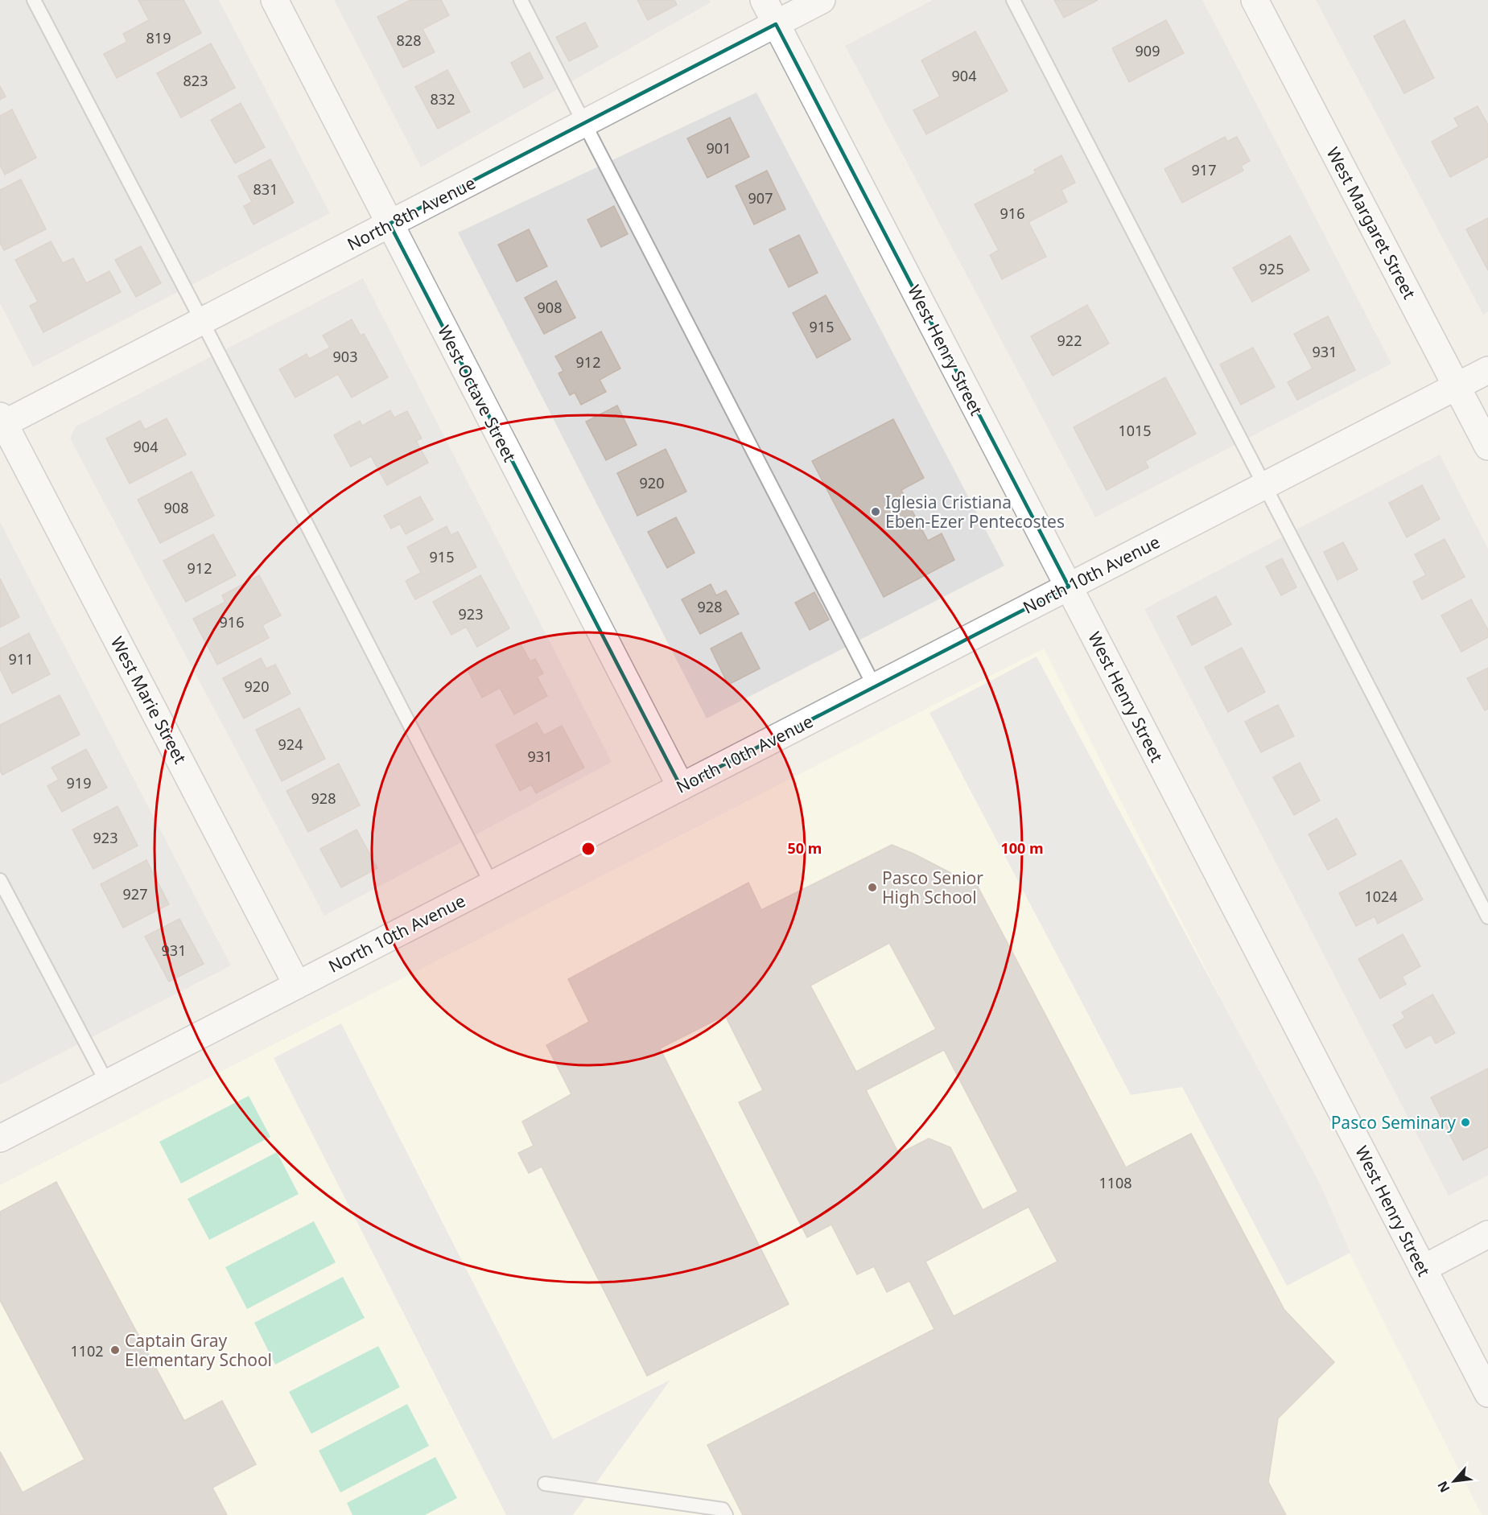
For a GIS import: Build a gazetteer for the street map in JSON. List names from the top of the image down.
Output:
{
  "streets": {
    "street": [
      "North 8th Avenue",
      "West Margaret Street",
      "West Henry Street",
      "West Octave Street",
      "North 10th Avenue",
      "West Marie Street"
    ]
  },
  "crossings": [
    ["North 8th Avenue", "West Henry Street"],
    ["North 8th Avenue", "West Octave Street"],
    ["North 8th Avenue", "West Marie Street"],
    ["West Margaret Street", "North 10th Avenue"],
    ["West Henry Street", "North 10th Avenue"],
    ["West Octave Street", "North 10th Avenue"],
    ["North 10th Avenue", "West Marie Street"]
  ],
  "places": [
    "Iglesia Cristiana Eben-Ezer Pentecostes",
    "Pasco Senior High School",
    "Pasco Seminary",
    "Captain Gray Elementary School"
  ],
  "house_numbers": [
    "819",
    "828",
    "909",
    "904",
    "823",
    "832",
    "901",
    "917",
    "831",
    "907",
    "916",
    "925",
    "908",
    "915",
    "922",
    "931",
    "903",
    "912",
    "1015",
    "904",
    "920",
    "908",
    "915",
    "912",
    "928",
    "923",
    "916",
    "911",
    "920",
    "924",
    "931",
    "919",
    "928",
    "923",
    "927",
    "1024",
    "931",
    "1108",
    "1102"
  ],
  "north": "bottom left",
  "rings": ["50 m", "100 m"]
}
